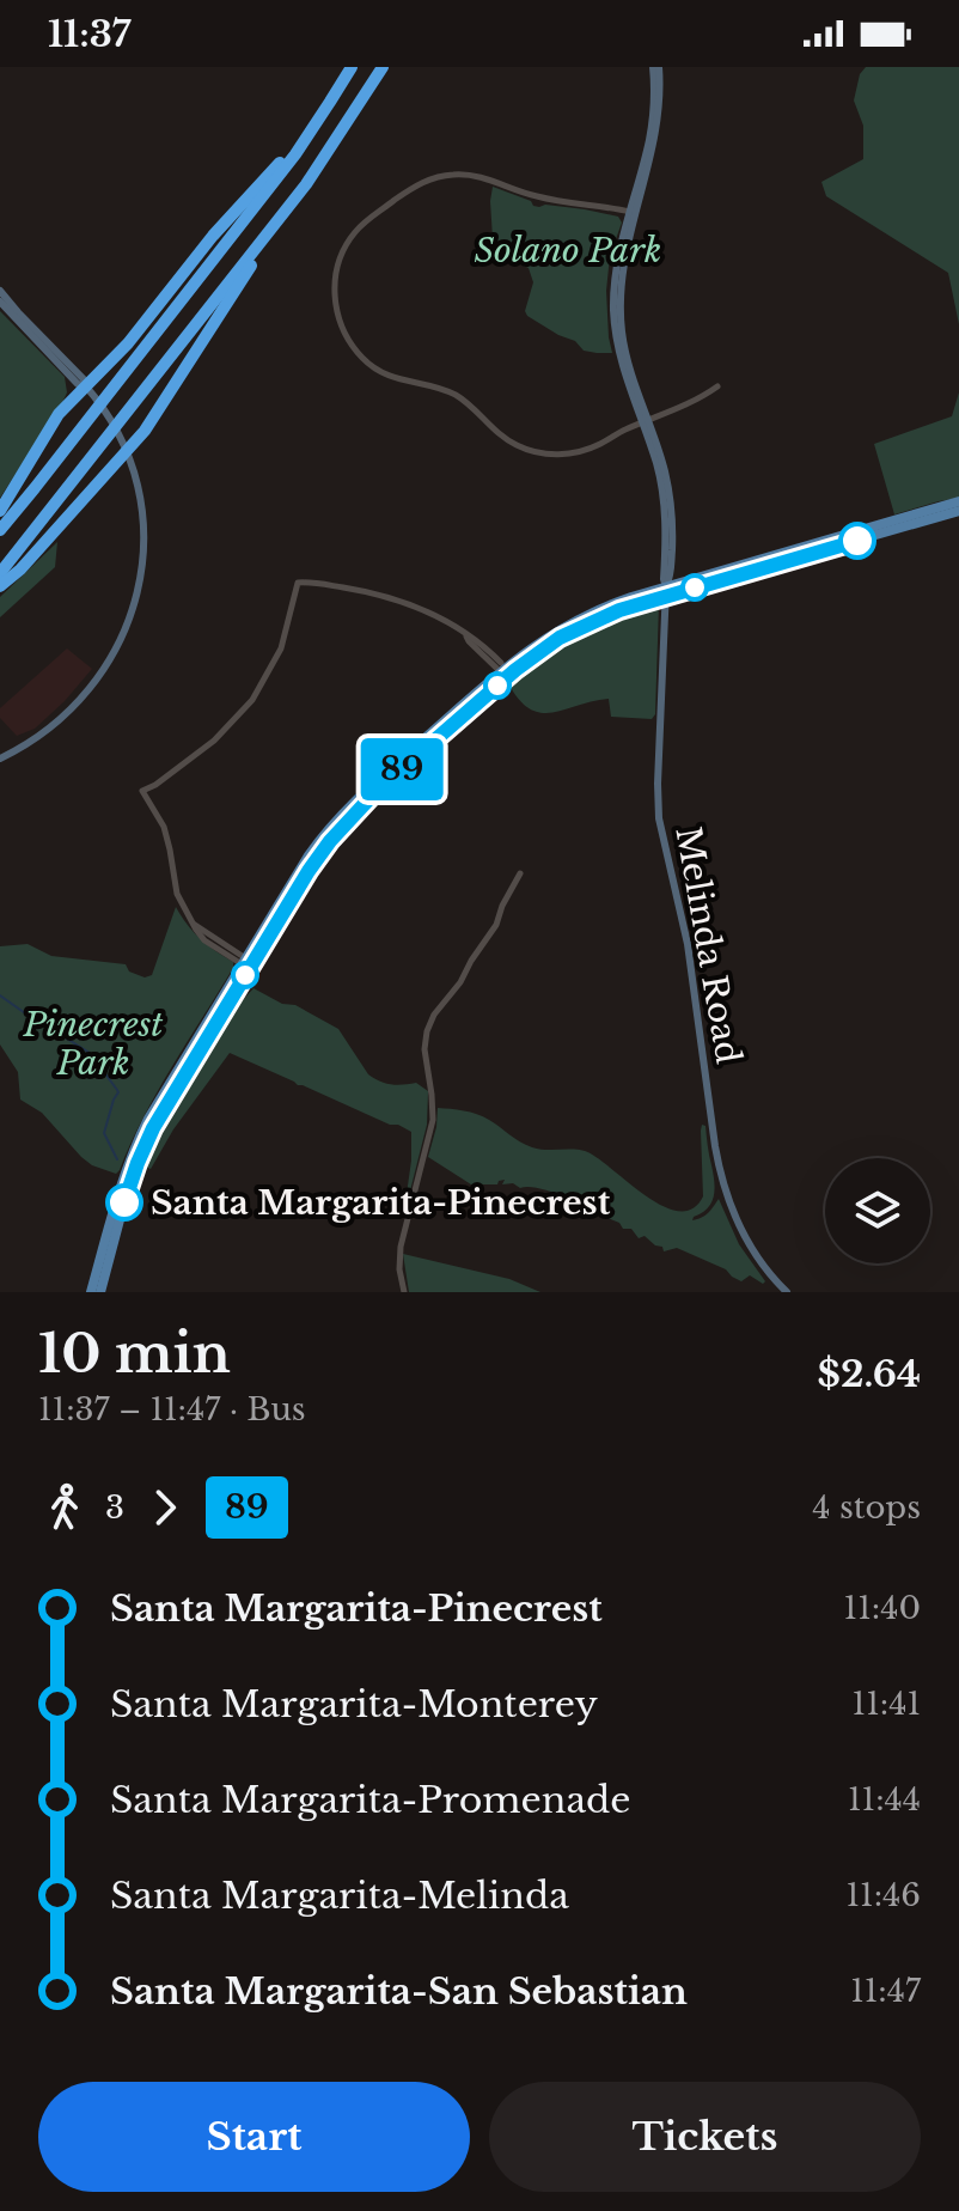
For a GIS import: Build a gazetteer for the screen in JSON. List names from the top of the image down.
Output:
{
  "streets": {
    "main road": ["Melinda Road"]
  },
  "parks": ["Solano Park", "Pinecrest Park"],
  "places": ["Santa Margarita-Pinecrest"],
  "lines": ["bus line 89"],
  "page": {
    "status": "11:37",
    "on_map": "89",
    "heading": ["10 min", "11:37 – 11:47 · Bus", "$2.64"],
    "legs": ["3", "89", "4 stops"],
    "list": [
      {
        "name": "Santa Margarita-Pinecrest",
        "value": "11:40"
      },
      {
        "name": "Santa Margarita-Monterey",
        "value": "11:41"
      },
      {
        "name": "Santa Margarita-Promenade",
        "value": "11:44"
      },
      {
        "name": "Santa Margarita-Melinda",
        "value": "11:46"
      },
      {
        "name": "Santa Margarita-San Sebastian",
        "value": "11:47"
      }
    ],
    "buttons": ["Start", "Tickets"]
  }
}
